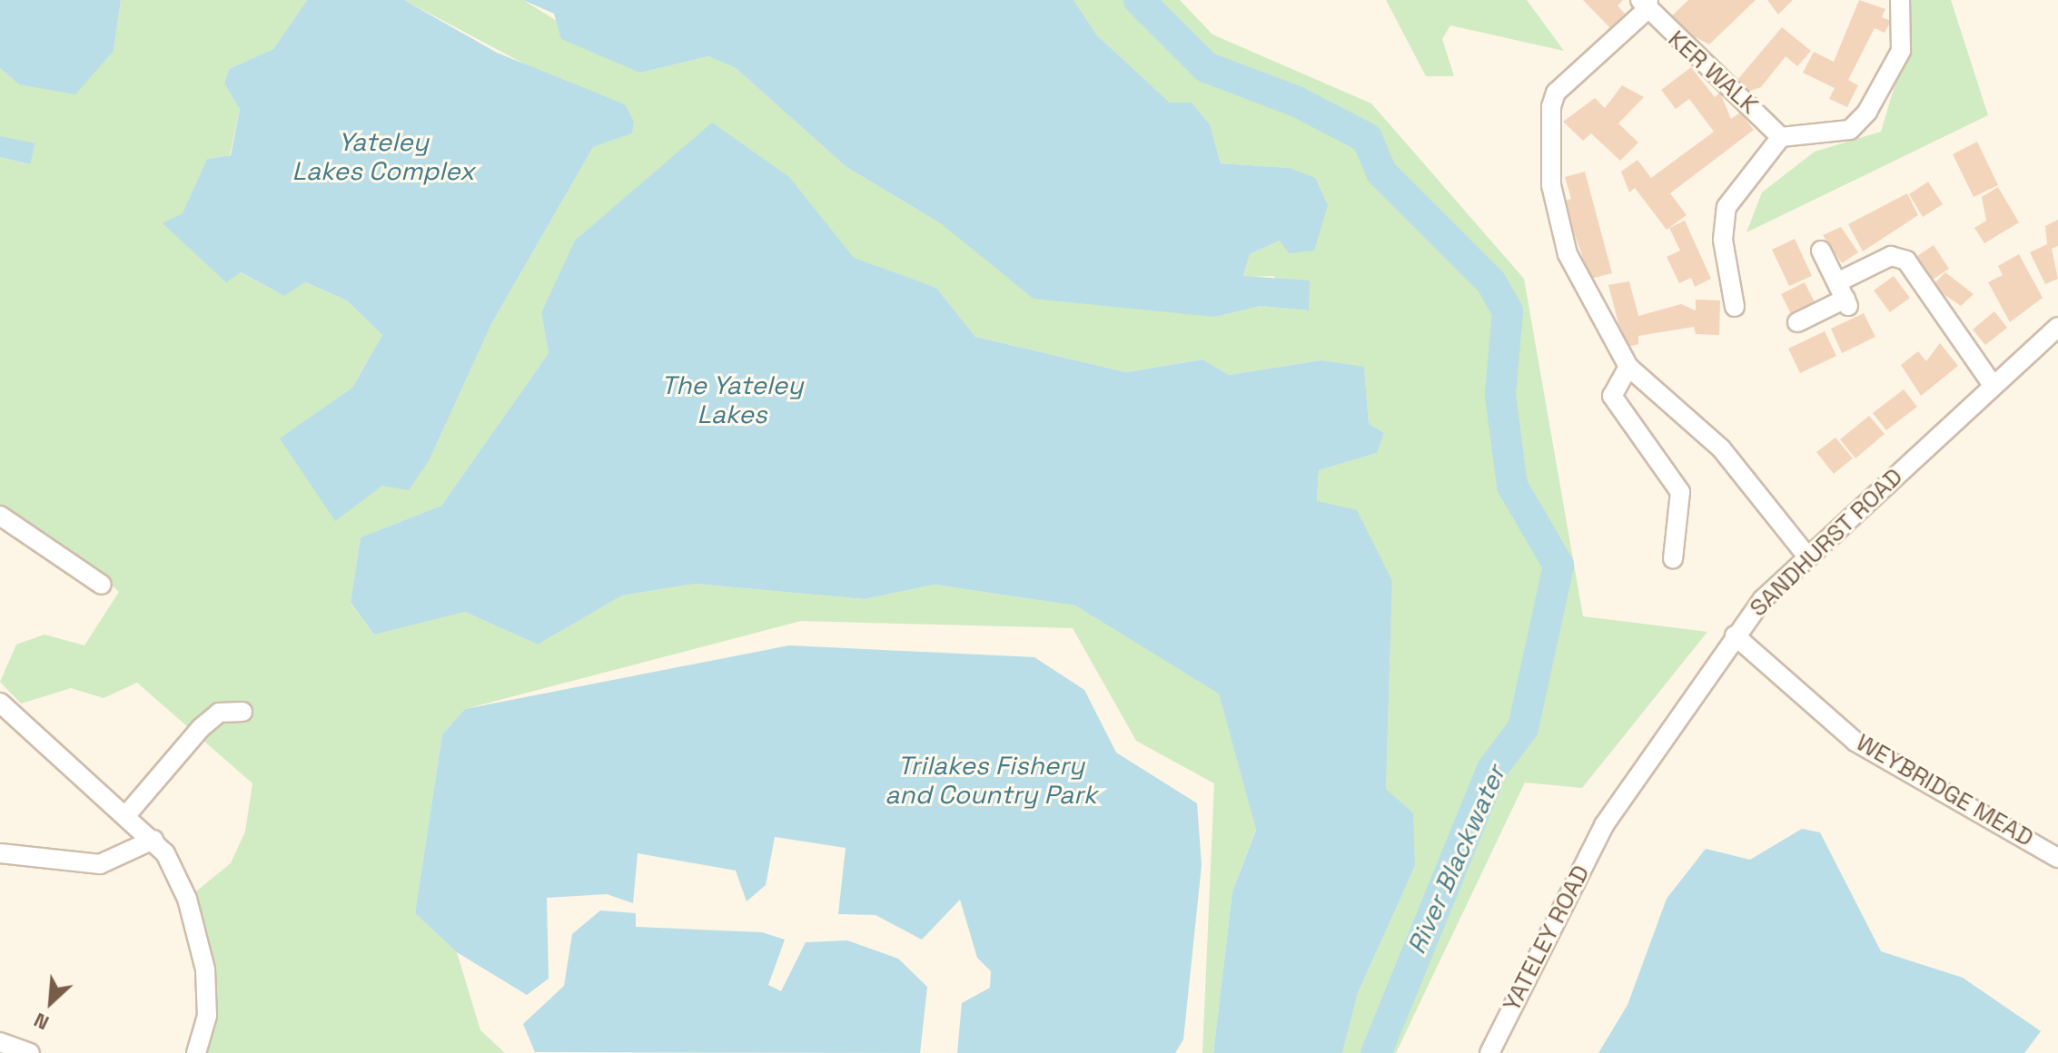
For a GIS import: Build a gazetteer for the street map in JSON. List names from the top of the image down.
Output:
{
  "streets": {
    "street": [
      "KER WALK",
      "SANDHURST ROAD",
      "WEYBRIDGE MEAD",
      "YATELEY ROAD"
    ]
  },
  "crossings": [
    ["SANDHURST ROAD", "WEYBRIDGE MEAD"],
    ["SANDHURST ROAD", "YATELEY ROAD"]
  ],
  "water": [
    "Yateley Lakes Complex",
    "The Yateley Lakes",
    "Trilakes Fishery and Country Park",
    "River Blackwater"
  ],
  "north": "bottom left"
}
